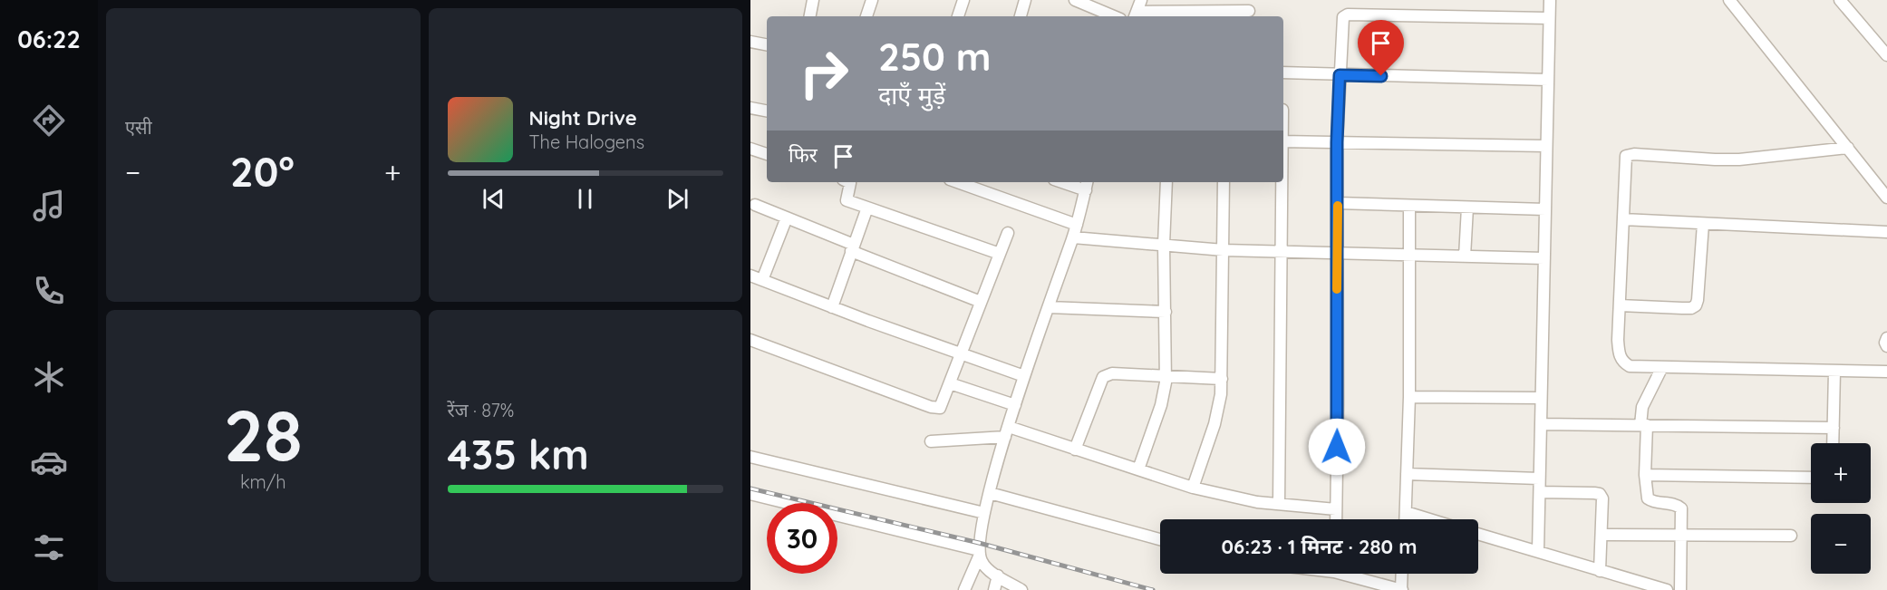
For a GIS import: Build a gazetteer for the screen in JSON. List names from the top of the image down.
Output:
{
  "page": {
    "tabs": "06:22",
    "tile": [
      "एसी",
      ["28", "km/h"],
      ["रेंज · 87%", "435 km"]
    ],
    "turn": ["250 m", "दाएँ मुड़ें"],
    "song": ["Night Drive", "The Halogens"],
    "then": "फिर",
    "heat": ["−", "20°", "+"],
    "map_buttons": ["+", "−"],
    "limit": "30",
    "trip": "06:23 · 1 मिनट · 280 m"
  }
}
